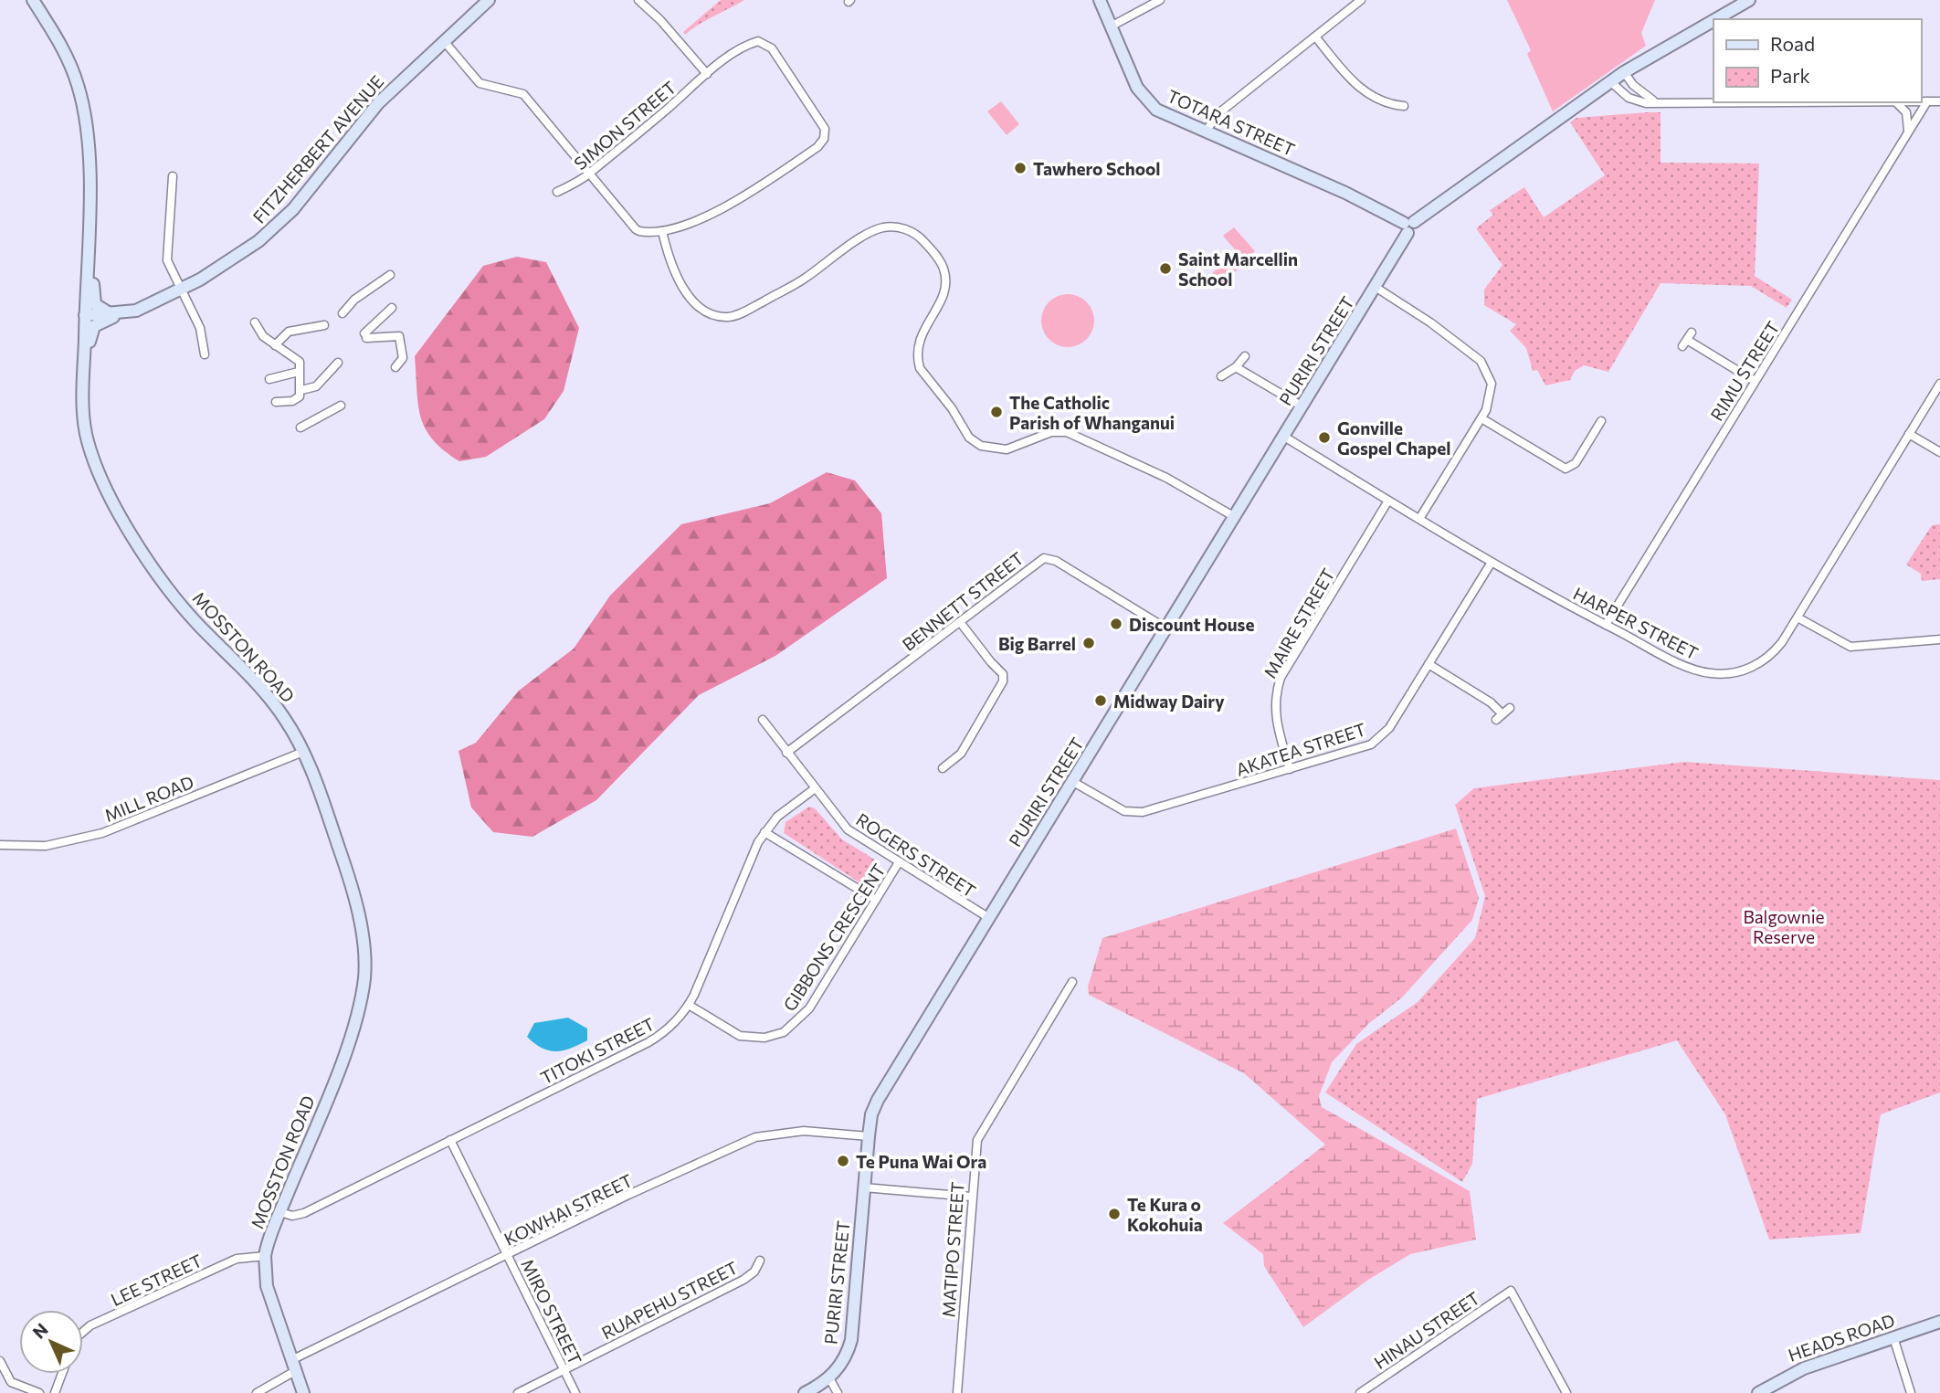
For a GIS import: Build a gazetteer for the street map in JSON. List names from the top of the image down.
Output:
{
  "streets": {
    "street": [
      "TOTARA STREET",
      "SIMON STREET",
      "FITZHERBERT AVENUE",
      "PURIRI STREET",
      "RIMU STREET",
      "BENNETT STREET",
      "MAIRE STREET",
      "HARPER STREET",
      "MOSSTON ROAD",
      "AKATEA STREET",
      "MILL ROAD",
      "ROGERS STREET",
      "GIBBONS CRESCENT",
      "TITOKI STREET",
      "KOWHAI STREET",
      "MATIPO STREET",
      "LEE STREET",
      "RUAPEHU STREET",
      "MIRO STREET",
      "HINAU STREET",
      "HEADS ROAD"
    ]
  },
  "crossings": [
    ["TOTARA STREET", "PURIRI STREET"],
    ["FITZHERBERT AVENUE", "MOSSTON ROAD"],
    ["PURIRI STREET", "BENNETT STREET"],
    ["PURIRI STREET", "HARPER STREET"],
    ["PURIRI STREET", "AKATEA STREET"],
    ["PURIRI STREET", "ROGERS STREET"],
    ["PURIRI STREET", "KOWHAI STREET"],
    ["RIMU STREET", "HARPER STREET"],
    ["BENNETT STREET", "ROGERS STREET"],
    ["MAIRE STREET", "HARPER STREET"],
    ["MAIRE STREET", "AKATEA STREET"],
    ["HARPER STREET", "AKATEA STREET"],
    ["MOSSTON ROAD", "MILL ROAD"],
    ["MOSSTON ROAD", "TITOKI STREET"],
    ["MOSSTON ROAD", "KOWHAI STREET"],
    ["MOSSTON ROAD", "LEE STREET"],
    ["ROGERS STREET", "GIBBONS CRESCENT"],
    ["ROGERS STREET", "TITOKI STREET"],
    ["GIBBONS CRESCENT", "TITOKI STREET"],
    ["TITOKI STREET", "MIRO STREET"],
    ["KOWHAI STREET", "MIRO STREET"],
    ["RUAPEHU STREET", "MIRO STREET"]
  ],
  "parks": ["Balgownie Reserve"],
  "places": [
    "Tawhero School",
    "Saint Marcellin School",
    "The Catholic Parish of Whanganui",
    "Gonville Gospel Chapel",
    "Discount House",
    "Big Barrel",
    "Midway Dairy",
    "Te Puna Wai Ora",
    "Te Kura o Kokohuia"
  ],
  "legend": ["Road", "Park"],
  "north": "top left"
}
